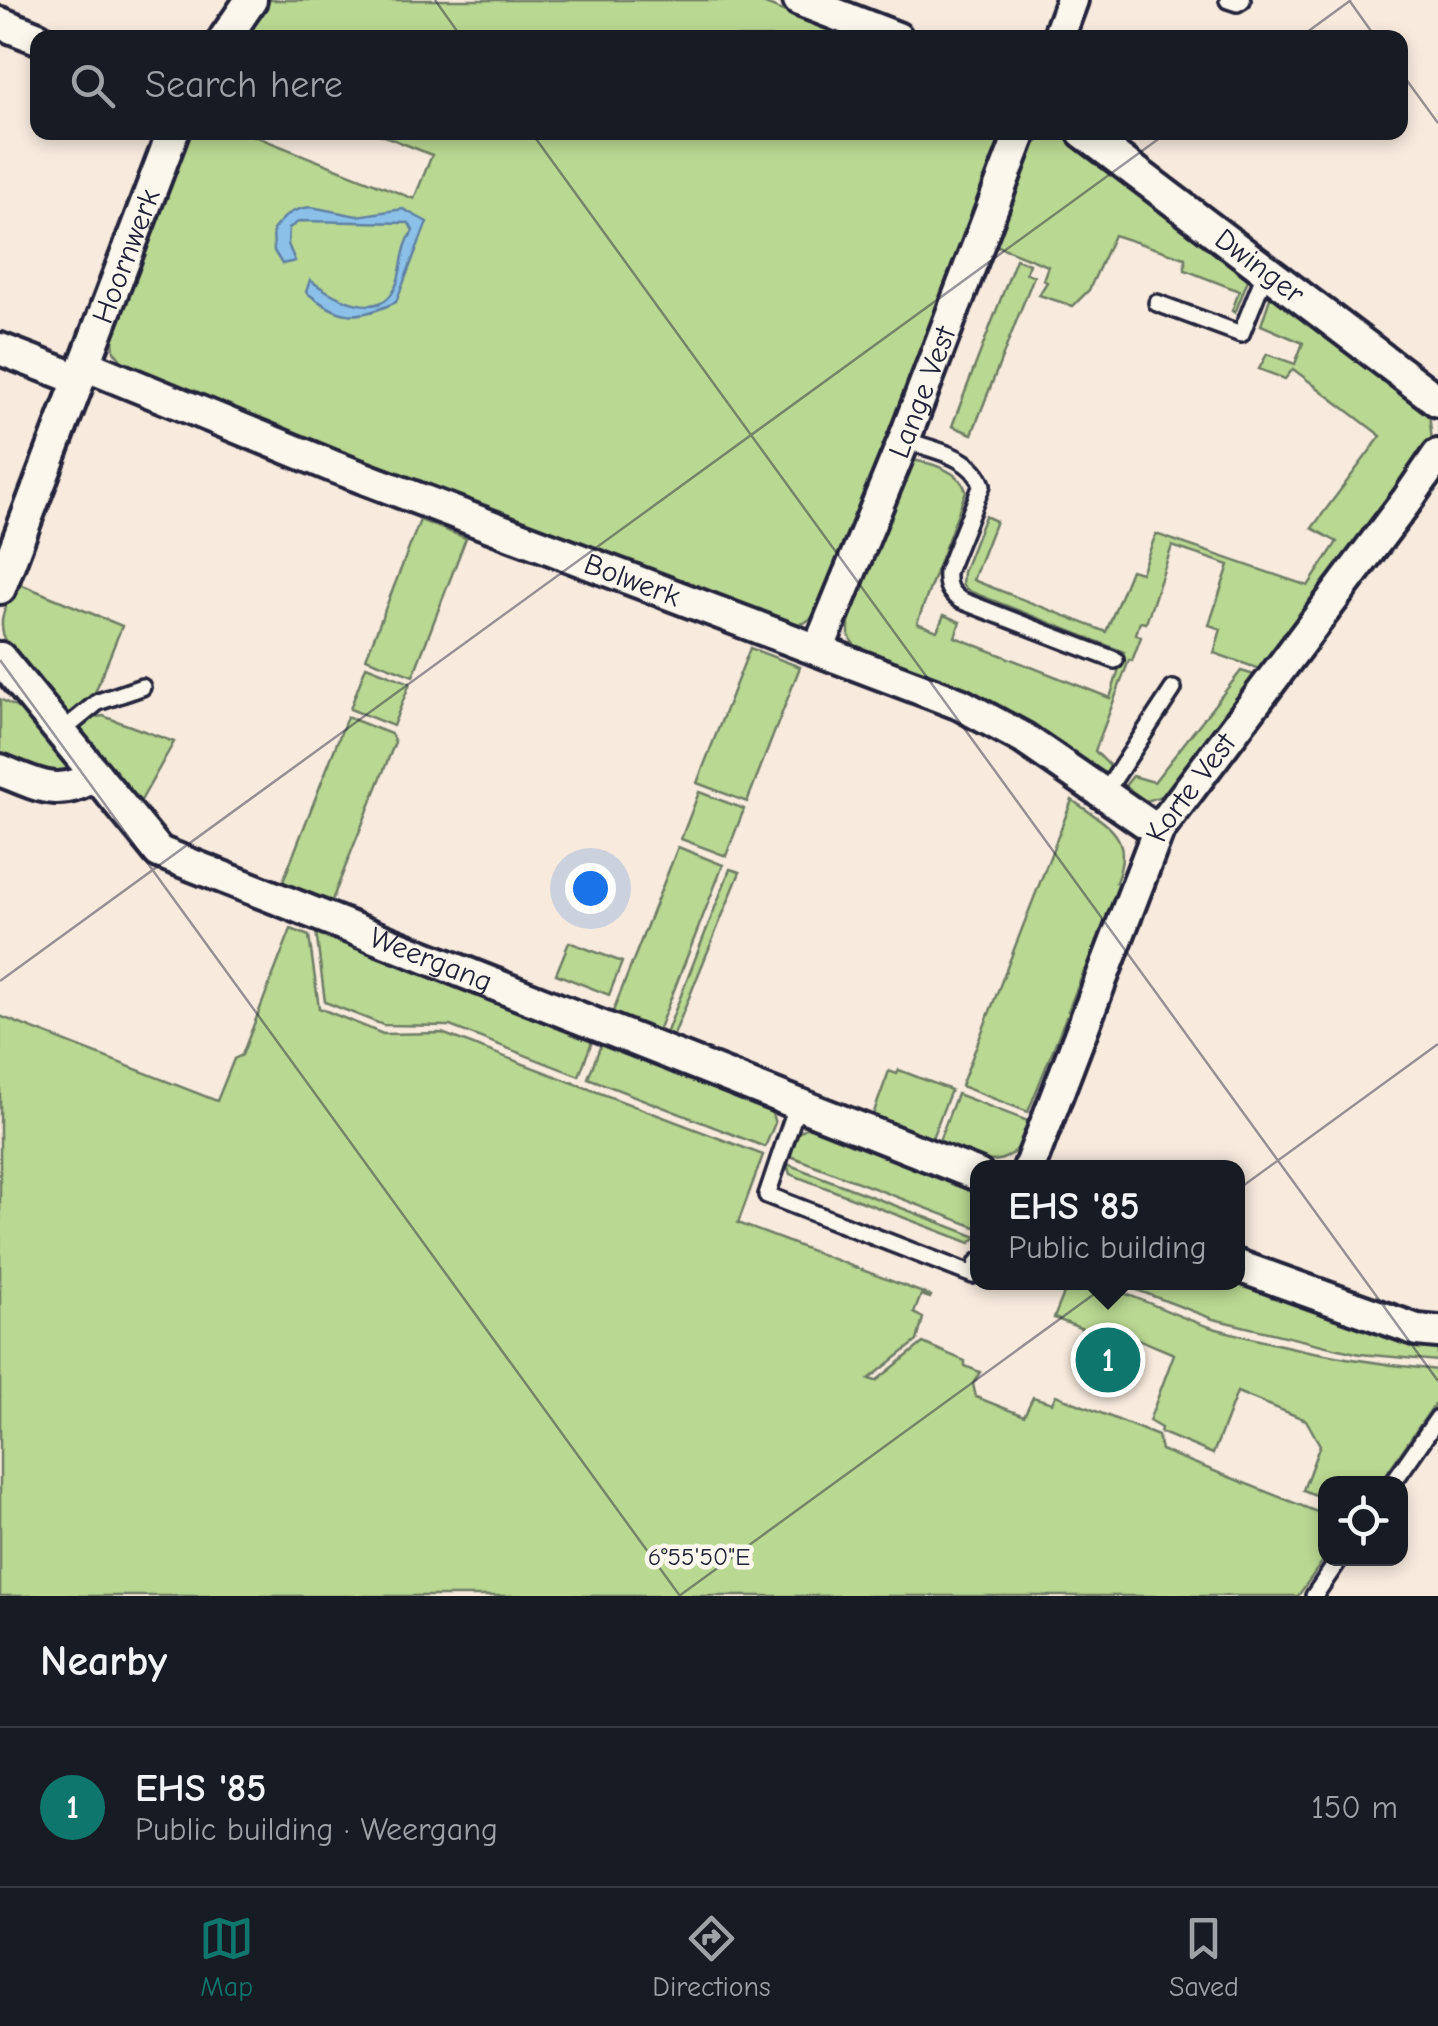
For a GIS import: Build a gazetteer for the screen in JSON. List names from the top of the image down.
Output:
{
  "streets": {
    "street": [
      "Hoornwerk",
      "Dwinger",
      "Lange Vest",
      "Bolwerk",
      "Korte Vest",
      "Weergang"
    ]
  },
  "crossings": [
    ["Hoornwerk", "Bolwerk"],
    ["Lange Vest", "Bolwerk"],
    ["Bolwerk", "Korte Vest"]
  ],
  "page": {
    "search": "Search here",
    "popup": ["EHS '85", "Public building"],
    "pins": "1",
    "heading": "Nearby",
    "list": [
      {
        "mark": "1",
        "name": "EHS '85",
        "note": "Public building · Weergang",
        "value": "150 m"
      }
    ],
    "nav": ["Map", "Directions", "Saved"]
  },
  "coordinates": ["6°55'50\"E"]
}
